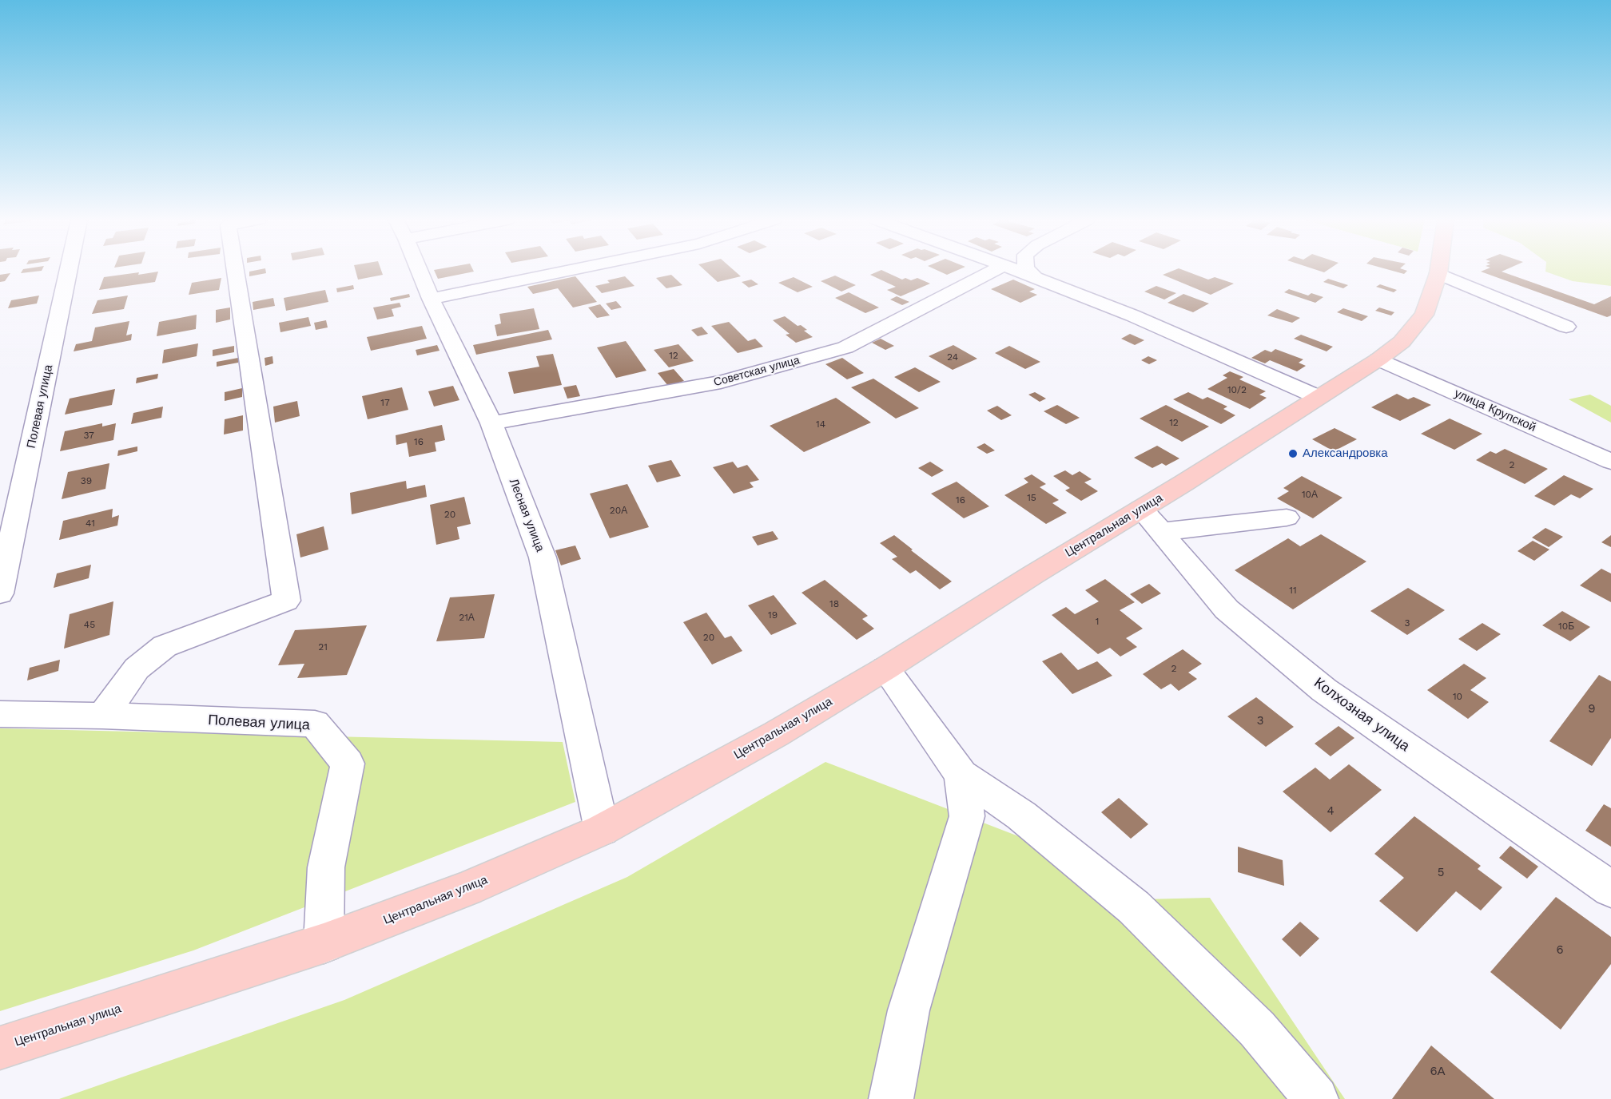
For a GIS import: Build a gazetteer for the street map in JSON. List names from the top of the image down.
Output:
{
  "streets": {
    "main road": ["Центральная улица"],
    "street": [
      "Советская улица",
      "Полевая улица",
      "улица Крупской",
      "Лесная улица",
      "Колхозная улица"
    ]
  },
  "crossings": [
    ["Советская улица", "Лесная улица"],
    ["Полевая улица", "Центральная улица"],
    ["улица Крупской", "Центральная улица"],
    ["Лесная улица", "Центральная улица"],
    ["Центральная улица", "Колхозная улица"]
  ],
  "places": ["Александровка"],
  "house_numbers": [
    "12",
    "24",
    "10/2",
    "17",
    "12",
    "14",
    "37",
    "16",
    "2",
    "39",
    "10А",
    "15",
    "16",
    "20А",
    "20",
    "41",
    "11",
    "18",
    "19",
    "21А",
    "1",
    "3",
    "45",
    "10Б",
    "20",
    "21",
    "2",
    "10",
    "9",
    "3",
    "4",
    "5",
    "6",
    "6А"
  ]
}
